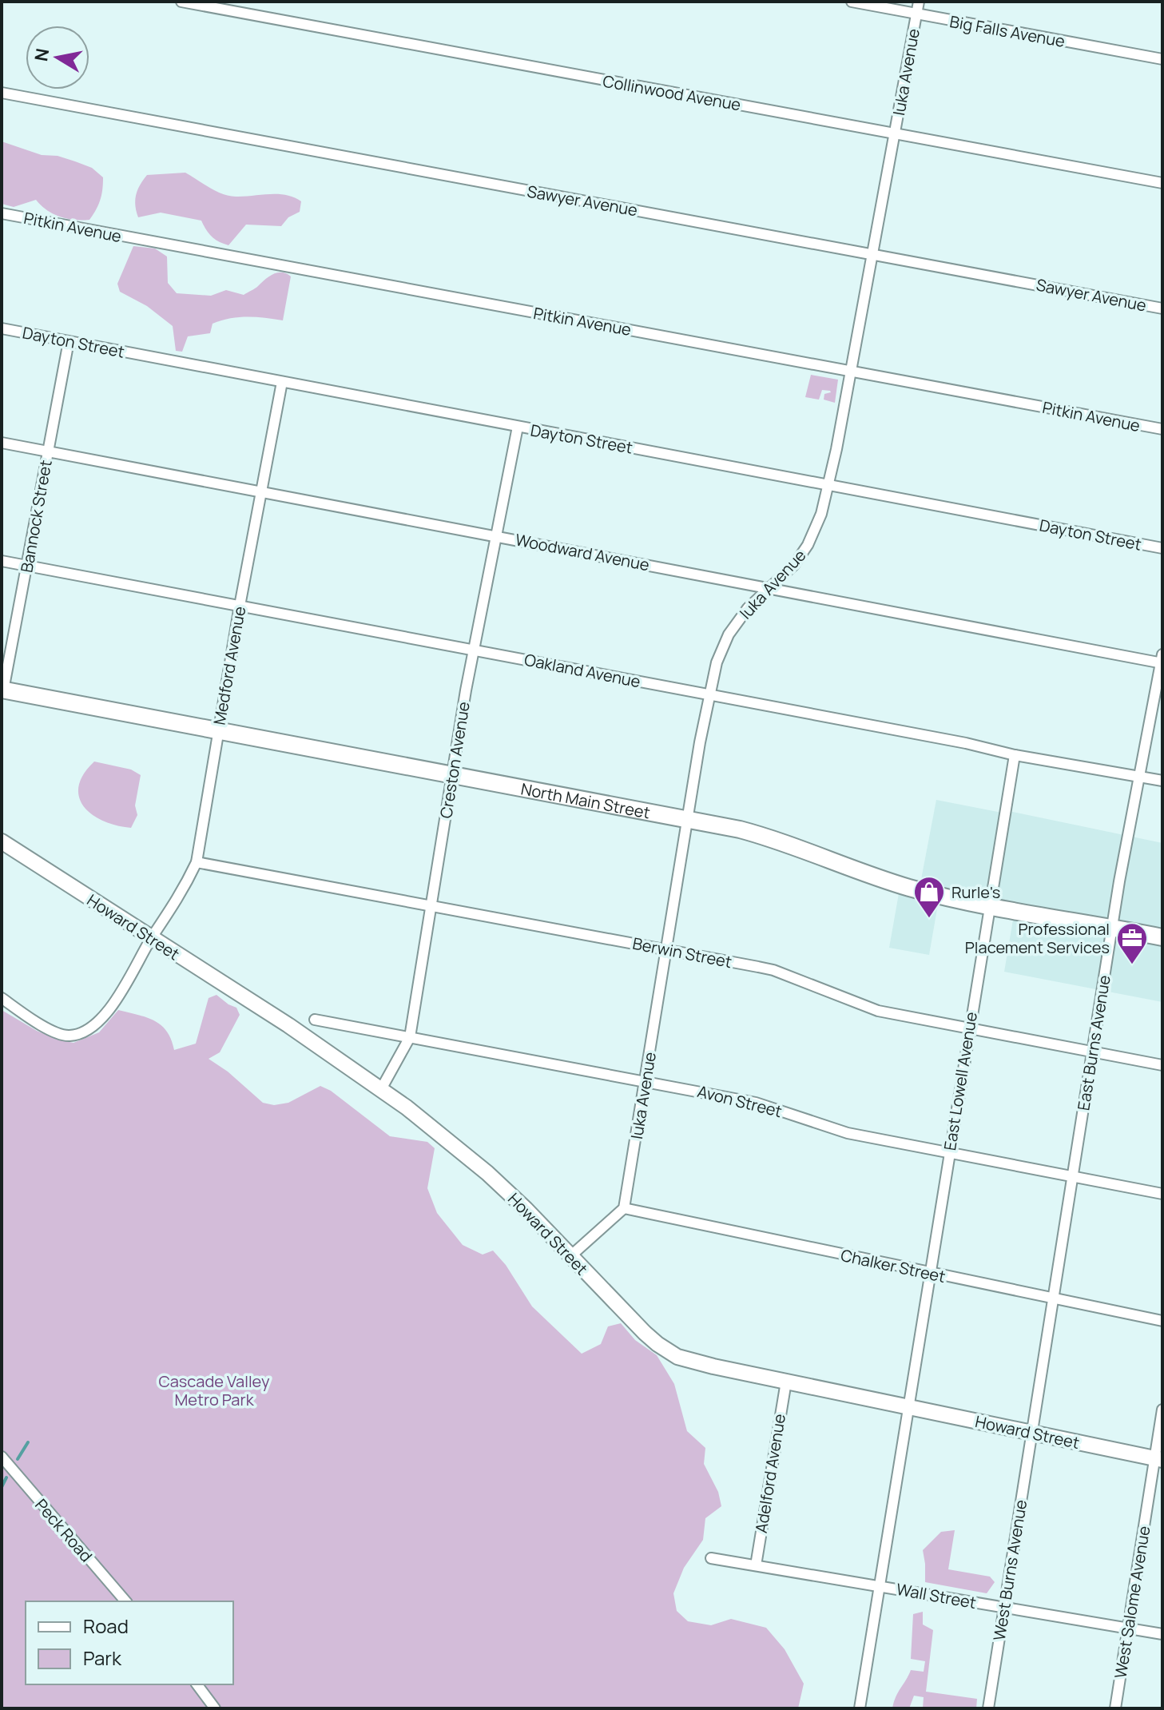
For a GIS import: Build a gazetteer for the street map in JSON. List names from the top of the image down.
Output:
{
  "streets": {
    "main road": ["North Main Street", "Howard Street"],
    "street": [
      "Big Falls Avenue",
      "Iuka Avenue",
      "Collinwood Avenue",
      "Sawyer Avenue",
      "Pitkin Avenue",
      "Dayton Street",
      "Bannock Street",
      "Woodward Avenue",
      "Medford Avenue",
      "Oakland Avenue",
      "Creston Avenue",
      "Berwin Street",
      "East Burns Avenue",
      "East Lowell Avenue",
      "Avon Street",
      "Chalker Street",
      "Adelford Avenue",
      "Peck Road",
      "West Burns Avenue",
      "Wall Street",
      "West Salome Avenue"
    ]
  },
  "crossings": [
    ["Big Falls Avenue", "Iuka Avenue"],
    ["Iuka Avenue", "Collinwood Avenue"],
    ["Iuka Avenue", "Sawyer Avenue"],
    ["Iuka Avenue", "Pitkin Avenue"],
    ["Iuka Avenue", "Dayton Street"],
    ["Iuka Avenue", "Woodward Avenue"],
    ["Iuka Avenue", "Oakland Avenue"],
    ["Iuka Avenue", "North Main Street"],
    ["Iuka Avenue", "Berwin Street"],
    ["Iuka Avenue", "Avon Street"],
    ["Iuka Avenue", "Chalker Street"],
    ["Dayton Street", "Bannock Street"],
    ["Dayton Street", "Medford Avenue"],
    ["Dayton Street", "Creston Avenue"],
    ["Bannock Street", "Woodward Avenue"],
    ["Bannock Street", "Oakland Avenue"],
    ["Bannock Street", "North Main Street"],
    ["Woodward Avenue", "Medford Avenue"],
    ["Woodward Avenue", "Creston Avenue"],
    ["Woodward Avenue", "East Burns Avenue"],
    ["Medford Avenue", "Oakland Avenue"],
    ["Medford Avenue", "North Main Street"],
    ["Medford Avenue", "Howard Street"],
    ["Medford Avenue", "Berwin Street"],
    ["Oakland Avenue", "Creston Avenue"],
    ["Oakland Avenue", "East Burns Avenue"],
    ["Oakland Avenue", "East Lowell Avenue"],
    ["Creston Avenue", "North Main Street"],
    ["Creston Avenue", "Howard Street"],
    ["Creston Avenue", "Berwin Street"],
    ["Creston Avenue", "Avon Street"],
    ["North Main Street", "East Burns Avenue"],
    ["North Main Street", "East Lowell Avenue"],
    ["Howard Street", "East Burns Avenue"],
    ["Howard Street", "East Lowell Avenue"],
    ["Howard Street", "Adelford Avenue"],
    ["Howard Street", "West Burns Avenue"],
    ["Howard Street", "West Salome Avenue"],
    ["Berwin Street", "East Burns Avenue"],
    ["Berwin Street", "East Lowell Avenue"],
    ["East Burns Avenue", "Avon Street"],
    ["East Burns Avenue", "Chalker Street"],
    ["East Burns Avenue", "West Burns Avenue"],
    ["East Lowell Avenue", "Avon Street"],
    ["East Lowell Avenue", "Chalker Street"],
    ["East Lowell Avenue", "Wall Street"],
    ["Adelford Avenue", "Wall Street"],
    ["West Burns Avenue", "Wall Street"],
    ["Wall Street", "West Salome Avenue"]
  ],
  "parks": ["Cascade Valley Metro Park"],
  "places": {
    "shop": ["Rurle's"],
    "office": ["Professional Placement Services"]
  },
  "legend": ["Road", "Park"],
  "north": "left"
}
